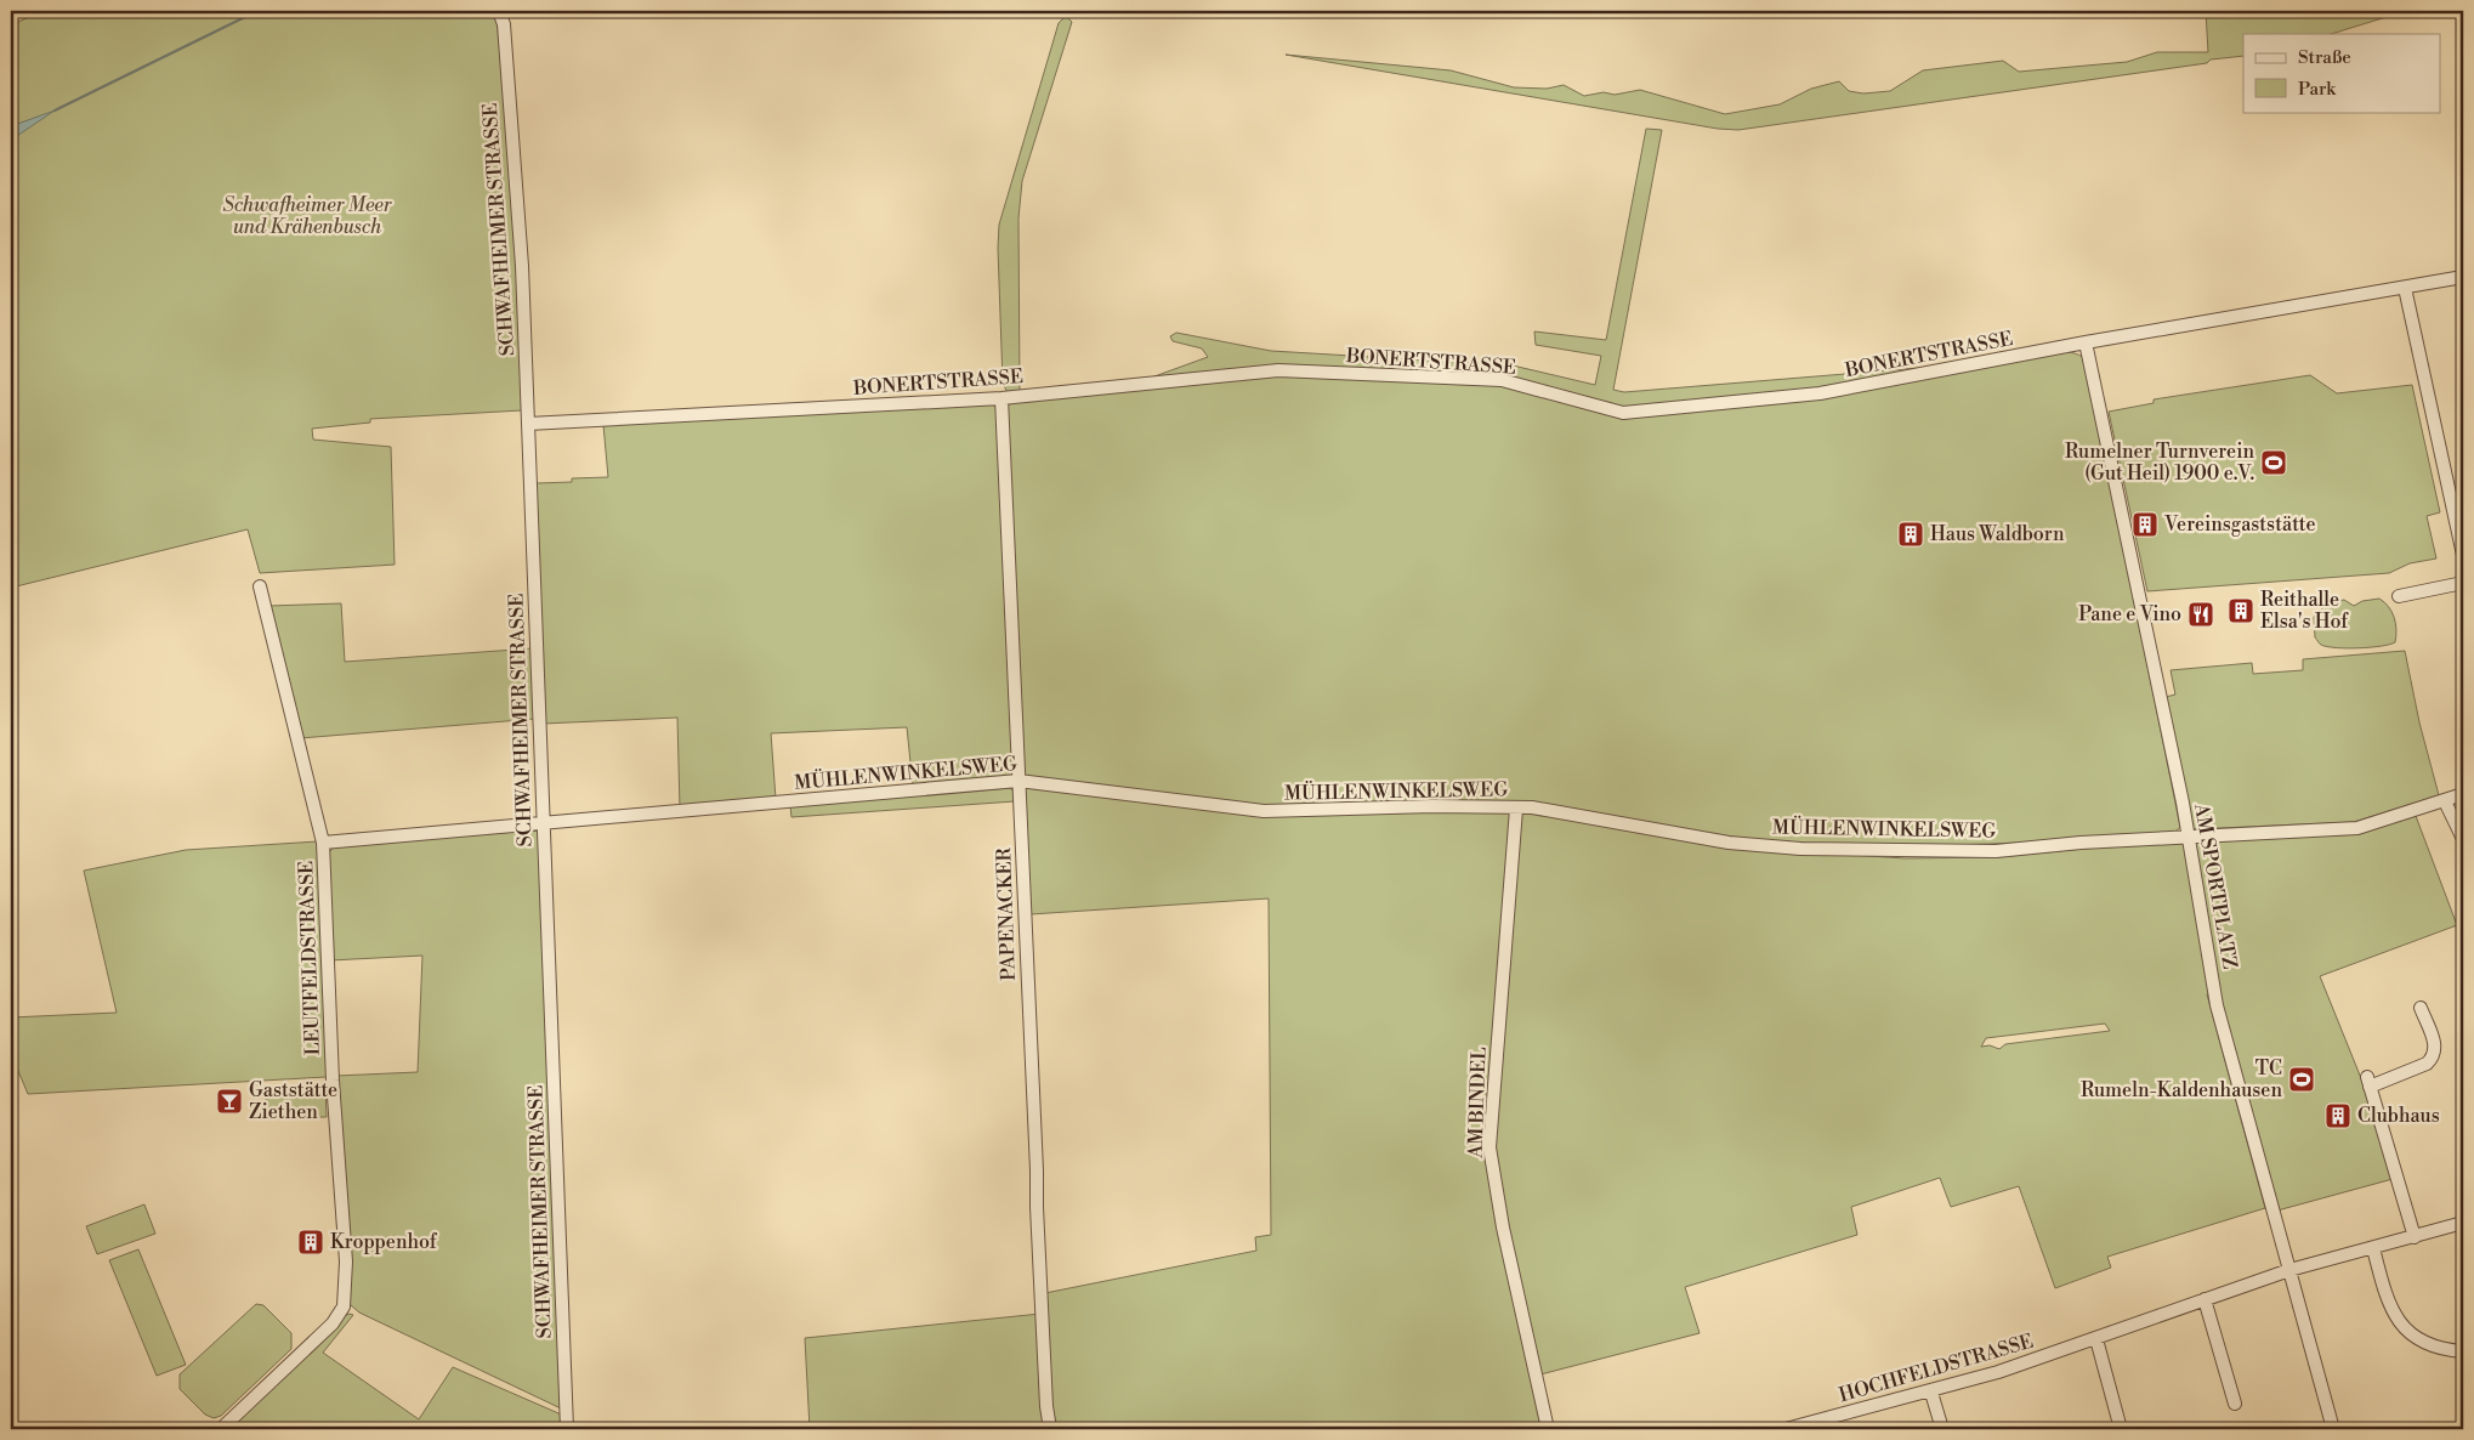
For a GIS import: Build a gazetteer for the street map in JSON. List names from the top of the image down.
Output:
{
  "streets": {
    "street": [
      "SCHWAFHEIMER STRASSE",
      "BONERTSTRASSE",
      "MÜHLENWINKELSWEG",
      "AM SPORTPLATZ",
      "PAPENACKER",
      "LEUTFELDSTRASSE",
      "AM BINDEL",
      "HOCHFELDSTRASSE"
    ]
  },
  "crossings": [
    ["SCHWAFHEIMER STRASSE", "BONERTSTRASSE"],
    ["SCHWAFHEIMER STRASSE", "MÜHLENWINKELSWEG"],
    ["BONERTSTRASSE", "AM SPORTPLATZ"],
    ["BONERTSTRASSE", "PAPENACKER"],
    ["MÜHLENWINKELSWEG", "AM SPORTPLATZ"],
    ["MÜHLENWINKELSWEG", "PAPENACKER"],
    ["MÜHLENWINKELSWEG", "LEUTFELDSTRASSE"],
    ["MÜHLENWINKELSWEG", "AM BINDEL"],
    ["AM SPORTPLATZ", "HOCHFELDSTRASSE"]
  ],
  "parks": ["Schwafheimer Meer und Krähenbusch"],
  "places": {
    "sports": ["Rumelner Turnverein (Gut Heil) 1900 e.V.", "TC Rumeln-Kaldenhausen"],
    "building": [
      "Vereinsgaststätte",
      "Haus Waldborn",
      "Reithalle Elsa's Hof",
      "Clubhaus",
      "Kroppenhof"
    ],
    "restaurant": ["Pane e Vino"],
    "bar": ["Gaststätte Ziethen"]
  },
  "legend": ["Straße", "Park"]
}
